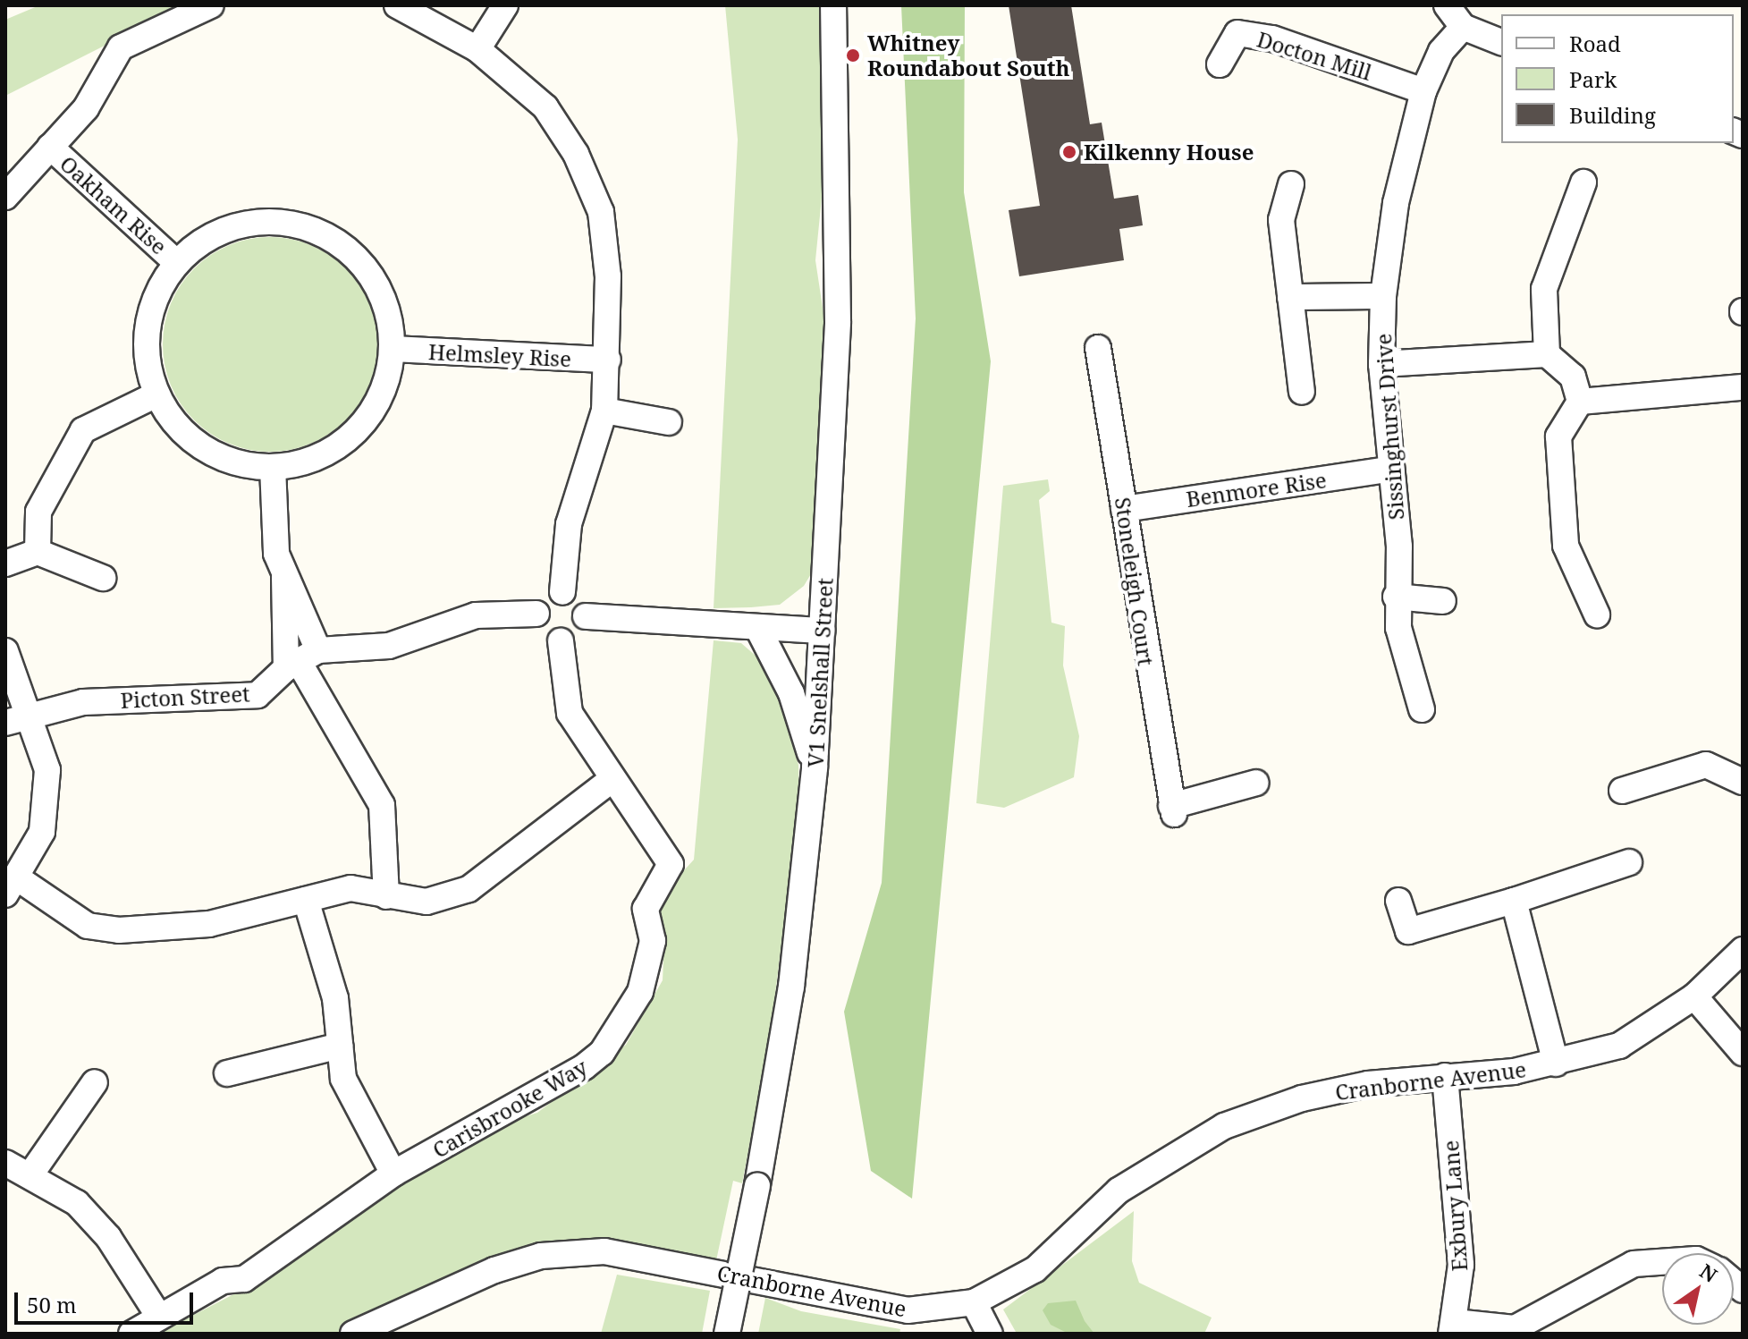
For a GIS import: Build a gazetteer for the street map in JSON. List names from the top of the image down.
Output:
{
  "streets": {
    "street": [
      "Docton Mill",
      "Oakham Rise",
      "Helmsley Rise",
      "Sissinghurst Drive",
      "Benmore Rise",
      "Stoneleigh Court",
      "V1 Snelshall Street",
      "Picton Street",
      "Cranborne Avenue",
      "Carisbrooke Way",
      "Exbury Lane"
    ]
  },
  "crossings": [
    ["Docton Mill", "Sissinghurst Drive"],
    ["Oakham Rise", "Helmsley Rise"],
    ["Sissinghurst Drive", "Benmore Rise"],
    ["Benmore Rise", "Stoneleigh Court"],
    ["Cranborne Avenue", "Exbury Lane"]
  ],
  "places": ["Whitney Roundabout South", "Kilkenny House"],
  "legend": ["Road", "Park", "Building"],
  "scale_bar": "50 m",
  "north": "top right"
}
